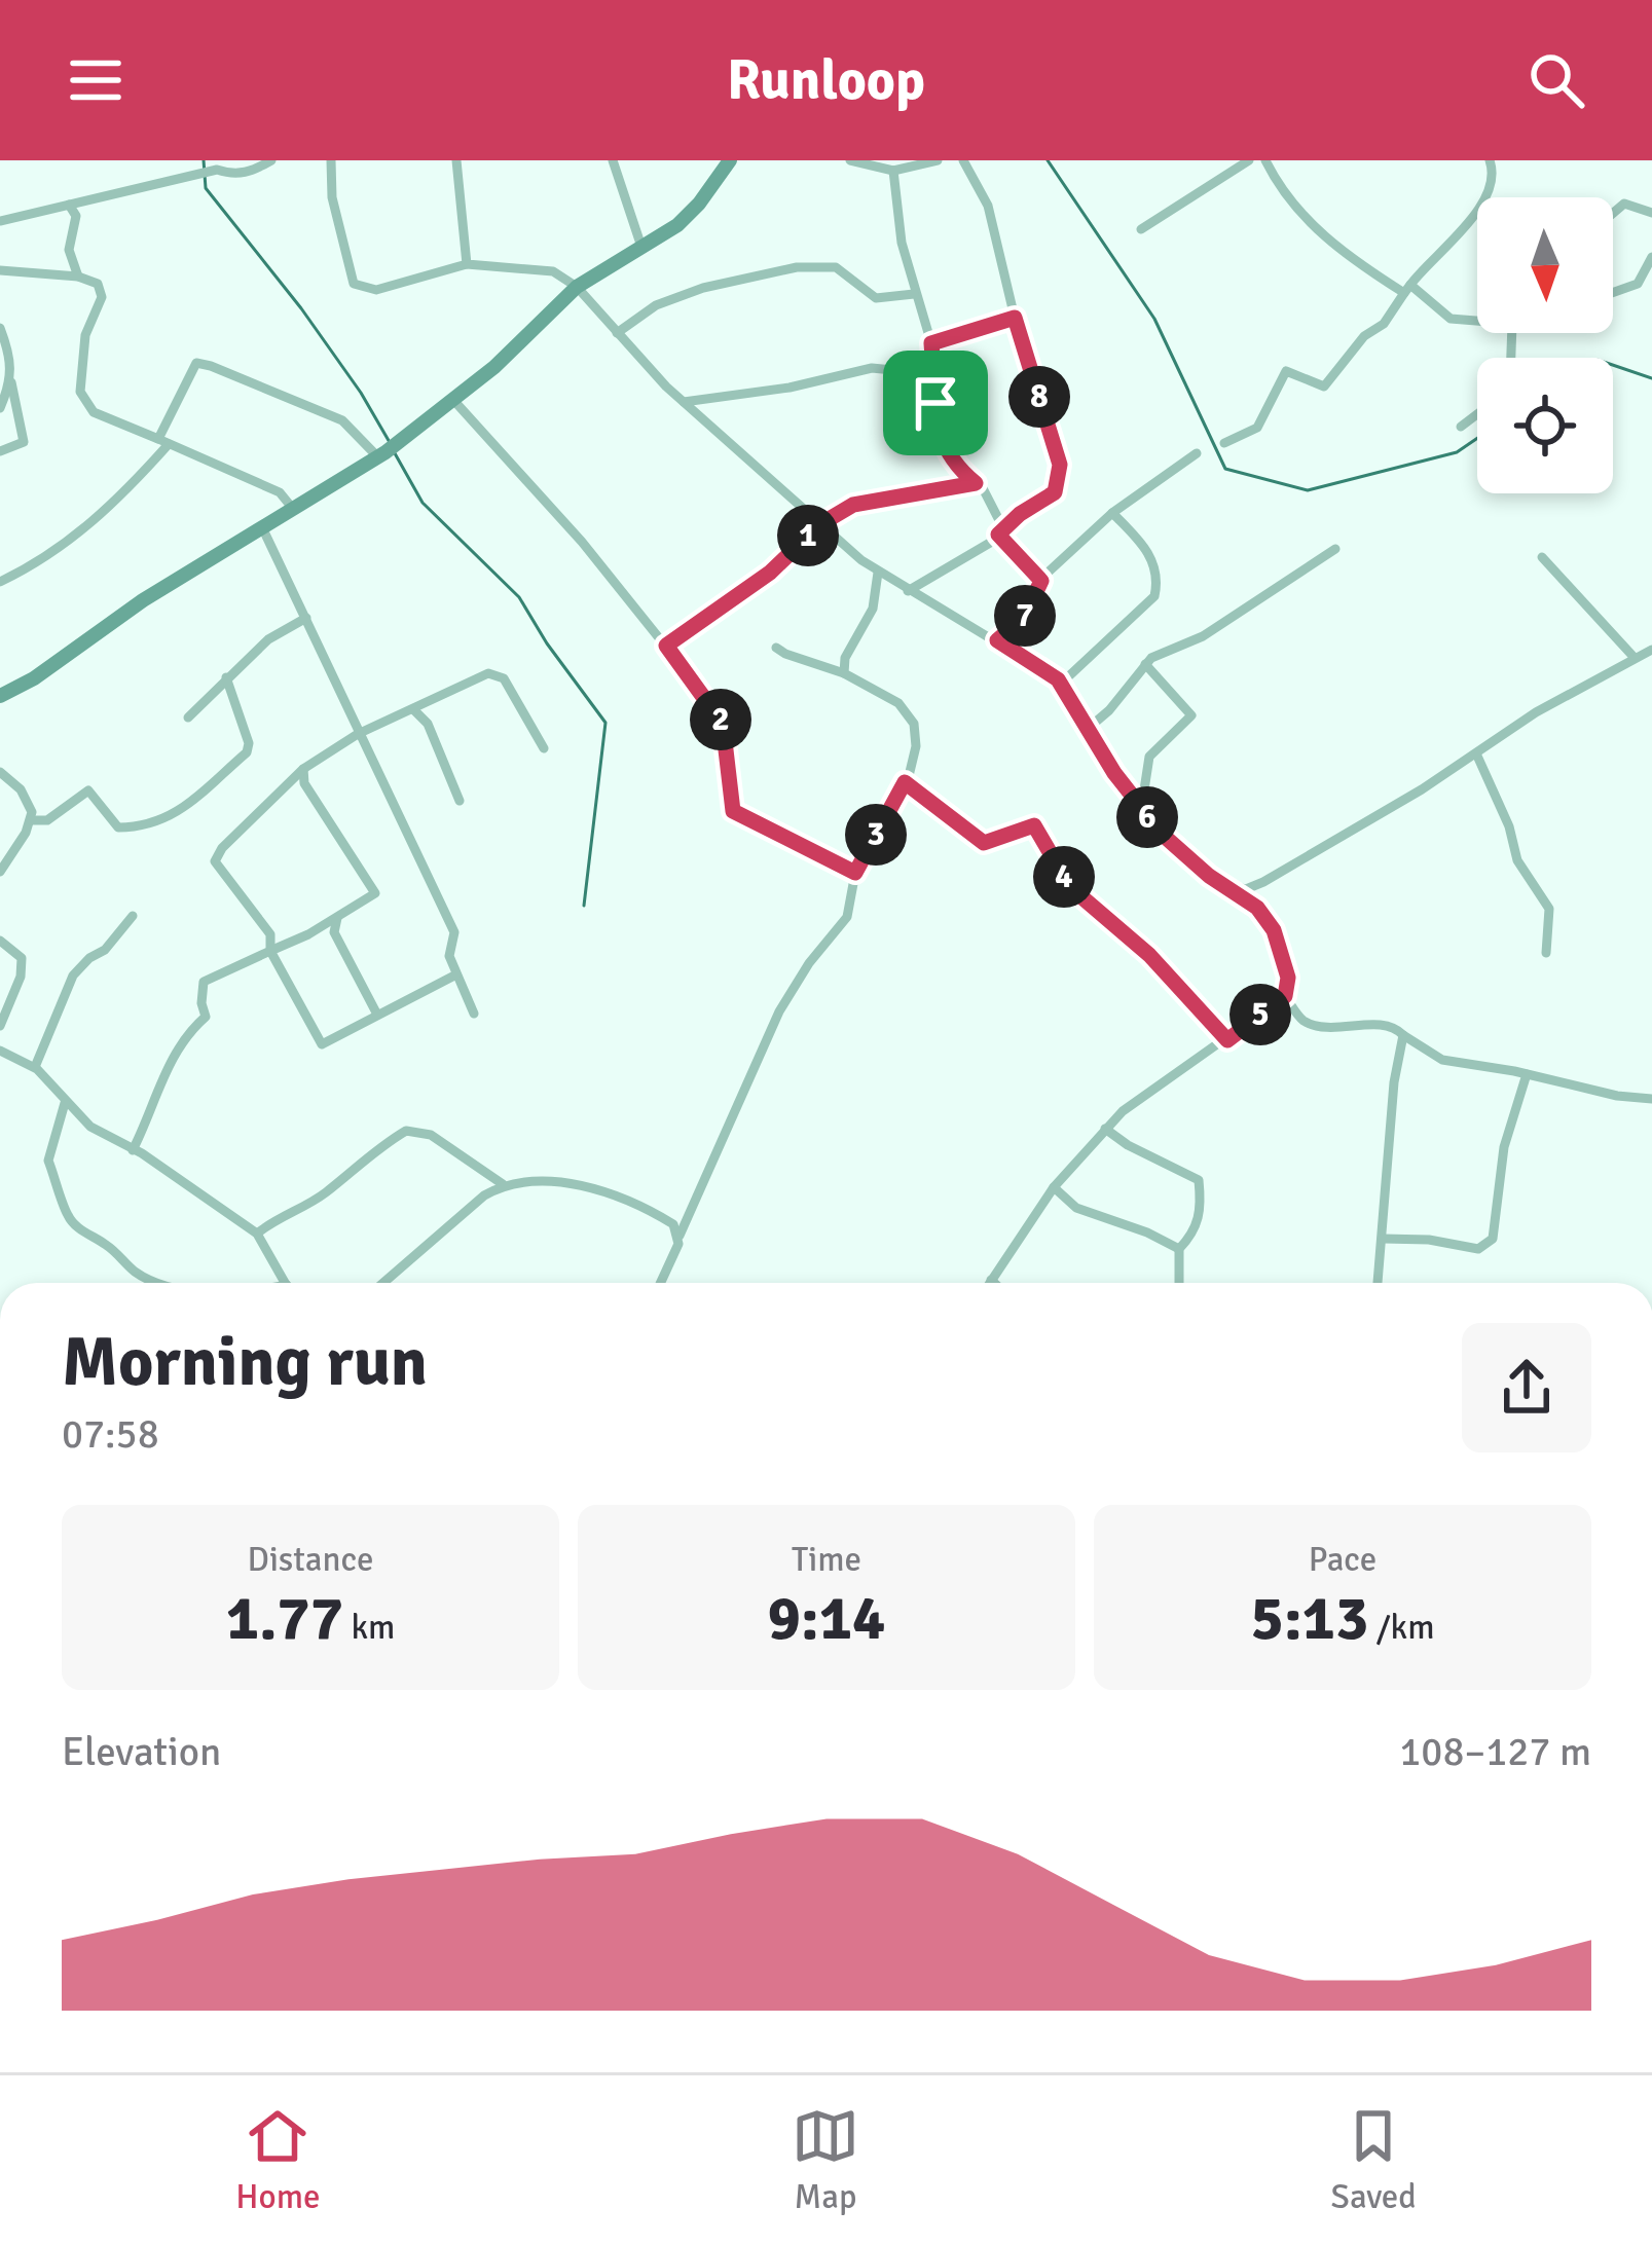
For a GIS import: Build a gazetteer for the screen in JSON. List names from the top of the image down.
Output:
{
  "north": "bottom",
  "page": {
    "header": "Runloop",
    "pins": [
      "8",
      "1",
      "7",
      "2",
      "6",
      "3",
      "4",
      "5"
    ],
    "heading": ["Morning run", "07:58"],
    "stats": [
      ["Distance", "1.77 km"],
      ["Time", "9:14"],
      ["Pace", "5:13 /km"]
    ],
    "chart": ["Elevation", "108–127 m"],
    "tabs": ["Home", "Map", "Saved"]
  }
}
